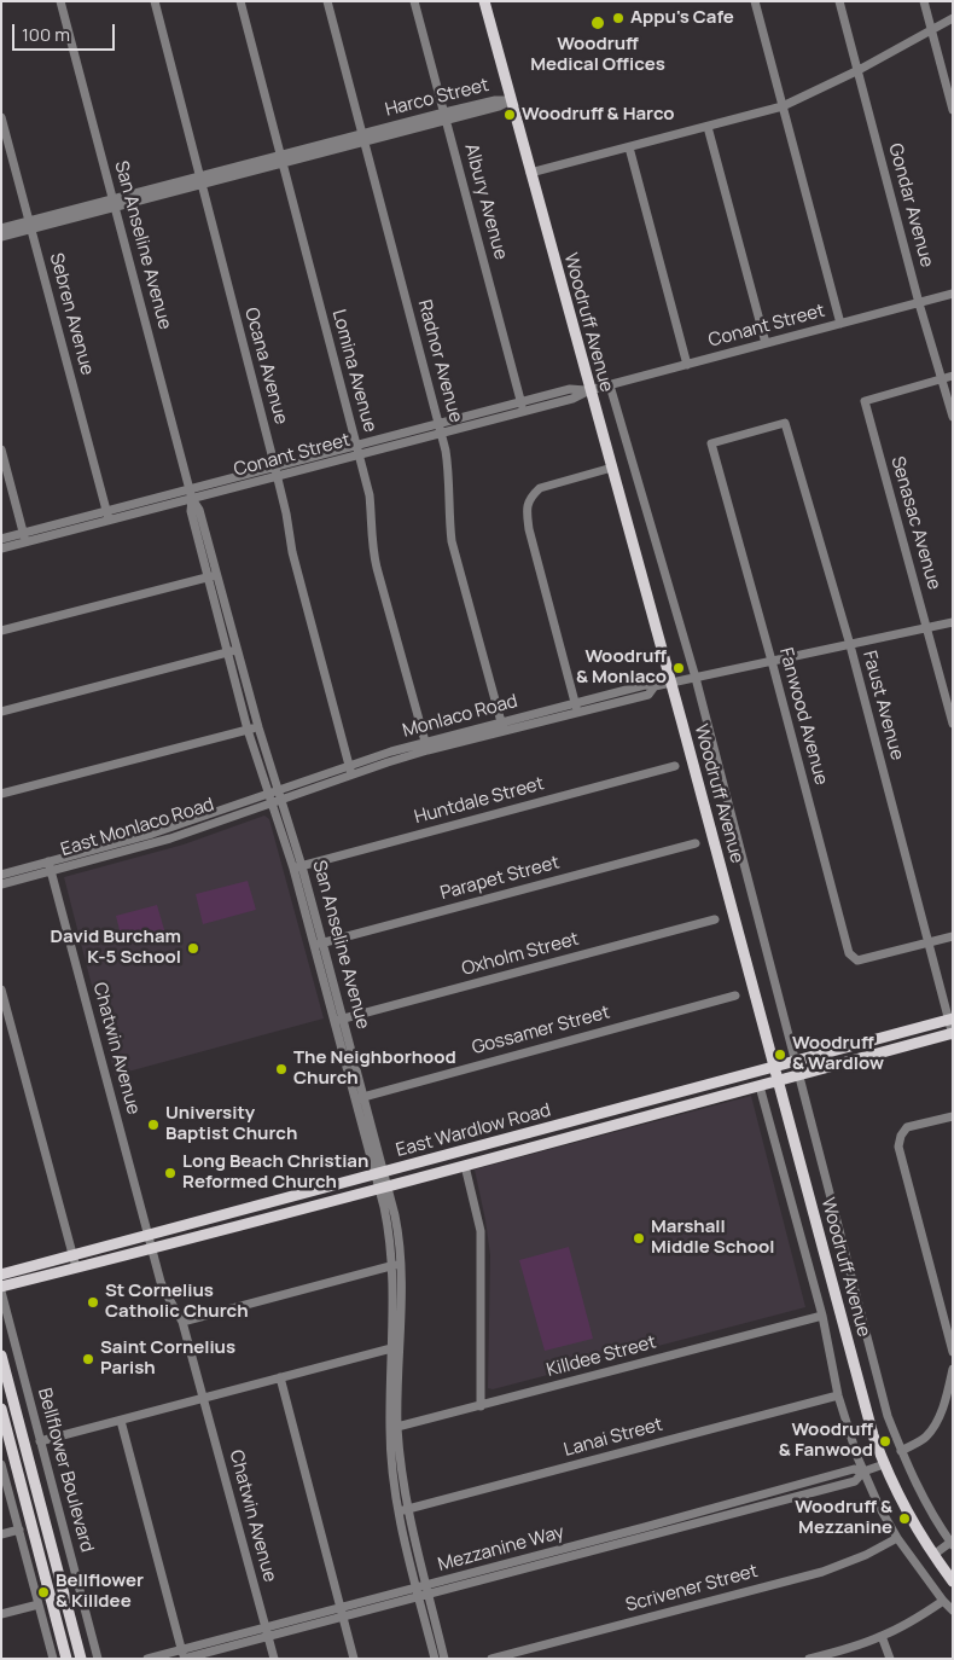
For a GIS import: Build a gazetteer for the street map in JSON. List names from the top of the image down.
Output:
{
  "streets": {
    "main road": ["Woodruff Avenue", "East Wardlow Road", "Bellflower Boulevard"],
    "street": [
      "Harco Street",
      "Albury Avenue",
      "Gondar Avenue",
      "San Anseline Avenue",
      "Sebren Avenue",
      "Conant Street",
      "Radnor Avenue",
      "Ocana Avenue",
      "Lomina Avenue",
      "Senasac Avenue",
      "Faust Avenue",
      "Monlaco Road",
      "Fanwood Avenue",
      "Huntdale Street",
      "East Monlaco Road",
      "Parapet Street",
      "Oxholm Street",
      "Gossamer Street",
      "Chatwin Avenue",
      "Killdee Street",
      "Lanai Street",
      "Mezzanine Way",
      "Scrivener Street"
    ]
  },
  "crossings": [
    ["Harco Street", "Albury Avenue"],
    ["Harco Street", "San Anseline Avenue"],
    ["Harco Street", "Sebren Avenue"],
    ["Harco Street", "Woodruff Avenue"],
    ["Harco Street", "Radnor Avenue"],
    ["Harco Street", "Ocana Avenue"],
    ["Harco Street", "Lomina Avenue"],
    ["Albury Avenue", "Conant Street"],
    ["Gondar Avenue", "Conant Street"],
    ["Gondar Avenue", "Senasac Avenue"],
    ["San Anseline Avenue", "Conant Street"],
    ["San Anseline Avenue", "Monlaco Road"],
    ["San Anseline Avenue", "Huntdale Street"],
    ["San Anseline Avenue", "East Monlaco Road"],
    ["San Anseline Avenue", "Parapet Street"],
    ["San Anseline Avenue", "Oxholm Street"],
    ["San Anseline Avenue", "Gossamer Street"],
    ["San Anseline Avenue", "East Wardlow Road"],
    ["San Anseline Avenue", "Killdee Street"],
    ["San Anseline Avenue", "Lanai Street"],
    ["San Anseline Avenue", "Mezzanine Way"],
    ["Sebren Avenue", "Conant Street"],
    ["Woodruff Avenue", "Conant Street"],
    ["Woodruff Avenue", "Monlaco Road"],
    ["Woodruff Avenue", "East Wardlow Road"],
    ["Woodruff Avenue", "Killdee Street"],
    ["Woodruff Avenue", "Lanai Street"],
    ["Woodruff Avenue", "Mezzanine Way"],
    ["Woodruff Avenue", "Scrivener Street"],
    ["Conant Street", "Radnor Avenue"],
    ["Conant Street", "Ocana Avenue"],
    ["Conant Street", "Lomina Avenue"],
    ["Radnor Avenue", "Monlaco Road"],
    ["Ocana Avenue", "Monlaco Road"],
    ["Lomina Avenue", "Monlaco Road"],
    ["Senasac Avenue", "Monlaco Road"],
    ["Faust Avenue", "Monlaco Road"],
    ["Faust Avenue", "Fanwood Avenue"],
    ["Faust Avenue", "East Wardlow Road"],
    ["Monlaco Road", "Fanwood Avenue"],
    ["Monlaco Road", "East Monlaco Road"],
    ["East Monlaco Road", "Chatwin Avenue"],
    ["Chatwin Avenue", "East Wardlow Road"],
    ["Chatwin Avenue", "Mezzanine Way"]
  ],
  "places": [
    "Appu's Cafe",
    "Woodruff Medical Offices",
    "Woodruff & Harco",
    "Woodruff & Monlaco",
    "David Burcham K-5 School",
    "Woodruff & Wardlow",
    "The Neighborhood Church",
    "University Baptist Church",
    "Long Beach Christian Reformed Church",
    "Marshall Middle School",
    "St Cornelius Catholic Church",
    "Saint Cornelius Parish",
    "Woodruff & Fanwood",
    "Woodruff & Mezzanine",
    "Bellflower & Killdee"
  ],
  "scale_bar": "100 m"
}
